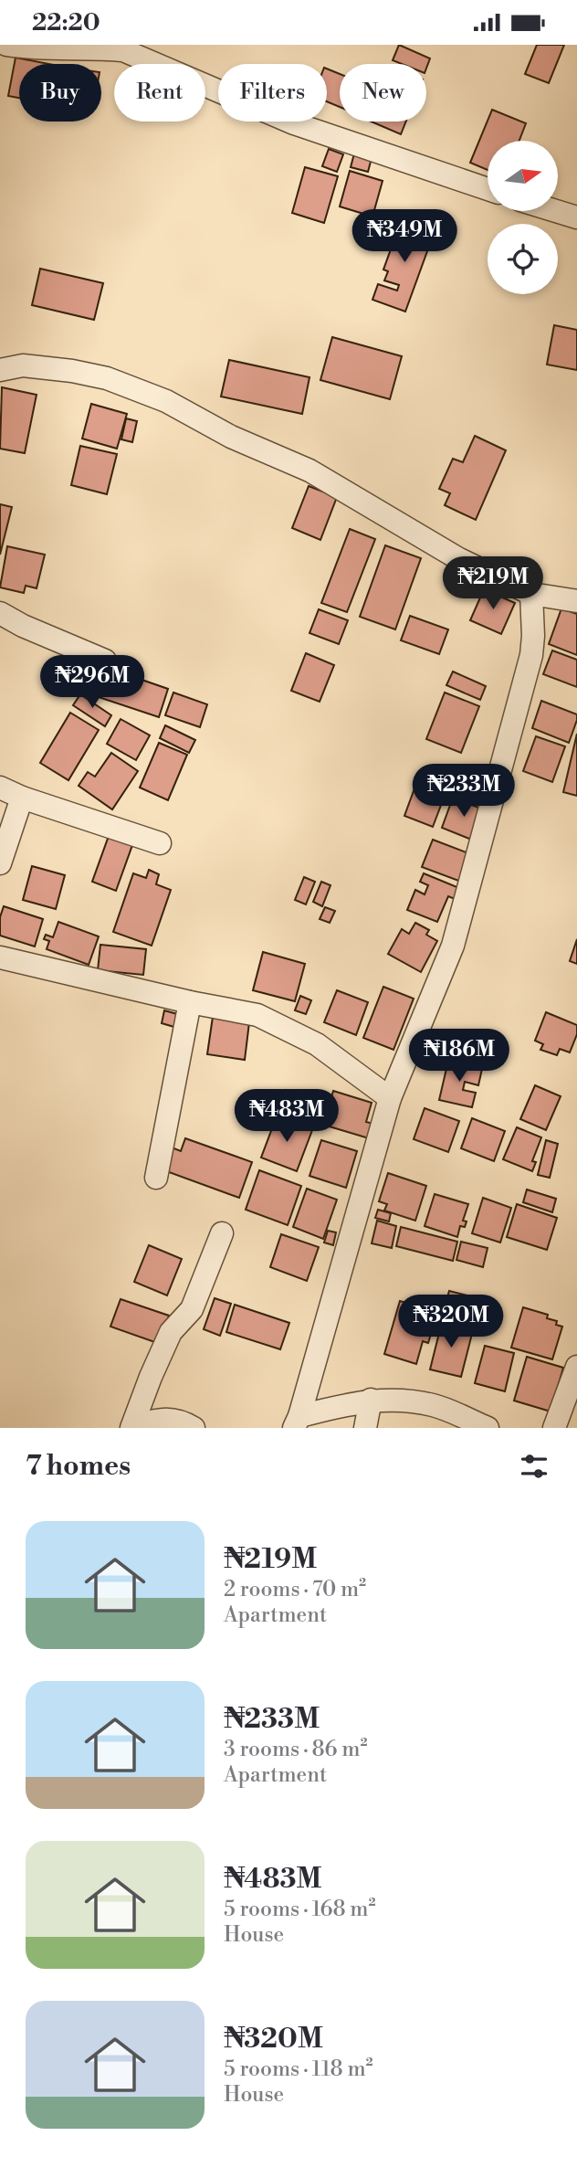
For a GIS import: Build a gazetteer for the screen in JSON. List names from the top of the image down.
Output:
{
  "north": "right",
  "page": {
    "status": "22:20",
    "chip": [
      "Buy",
      "Rent",
      "Filters",
      "New"
    ],
    "price": [
      "₦349M",
      "₦219M",
      "₦296M",
      "₦233M",
      "₦186M",
      "₦483M",
      "₦320M"
    ],
    "heading": "7 homes",
    "list": [
      {
        "name": "₦219M",
        "note": "2 rooms · 70 m² · Apartment"
      },
      {
        "name": "₦233M",
        "note": "3 rooms · 86 m² · Apartment"
      },
      {
        "name": "₦483M",
        "note": "5 rooms · 168 m² · House"
      },
      {
        "name": "₦320M",
        "note": "5 rooms · 118 m² · House"
      }
    ]
  }
}
